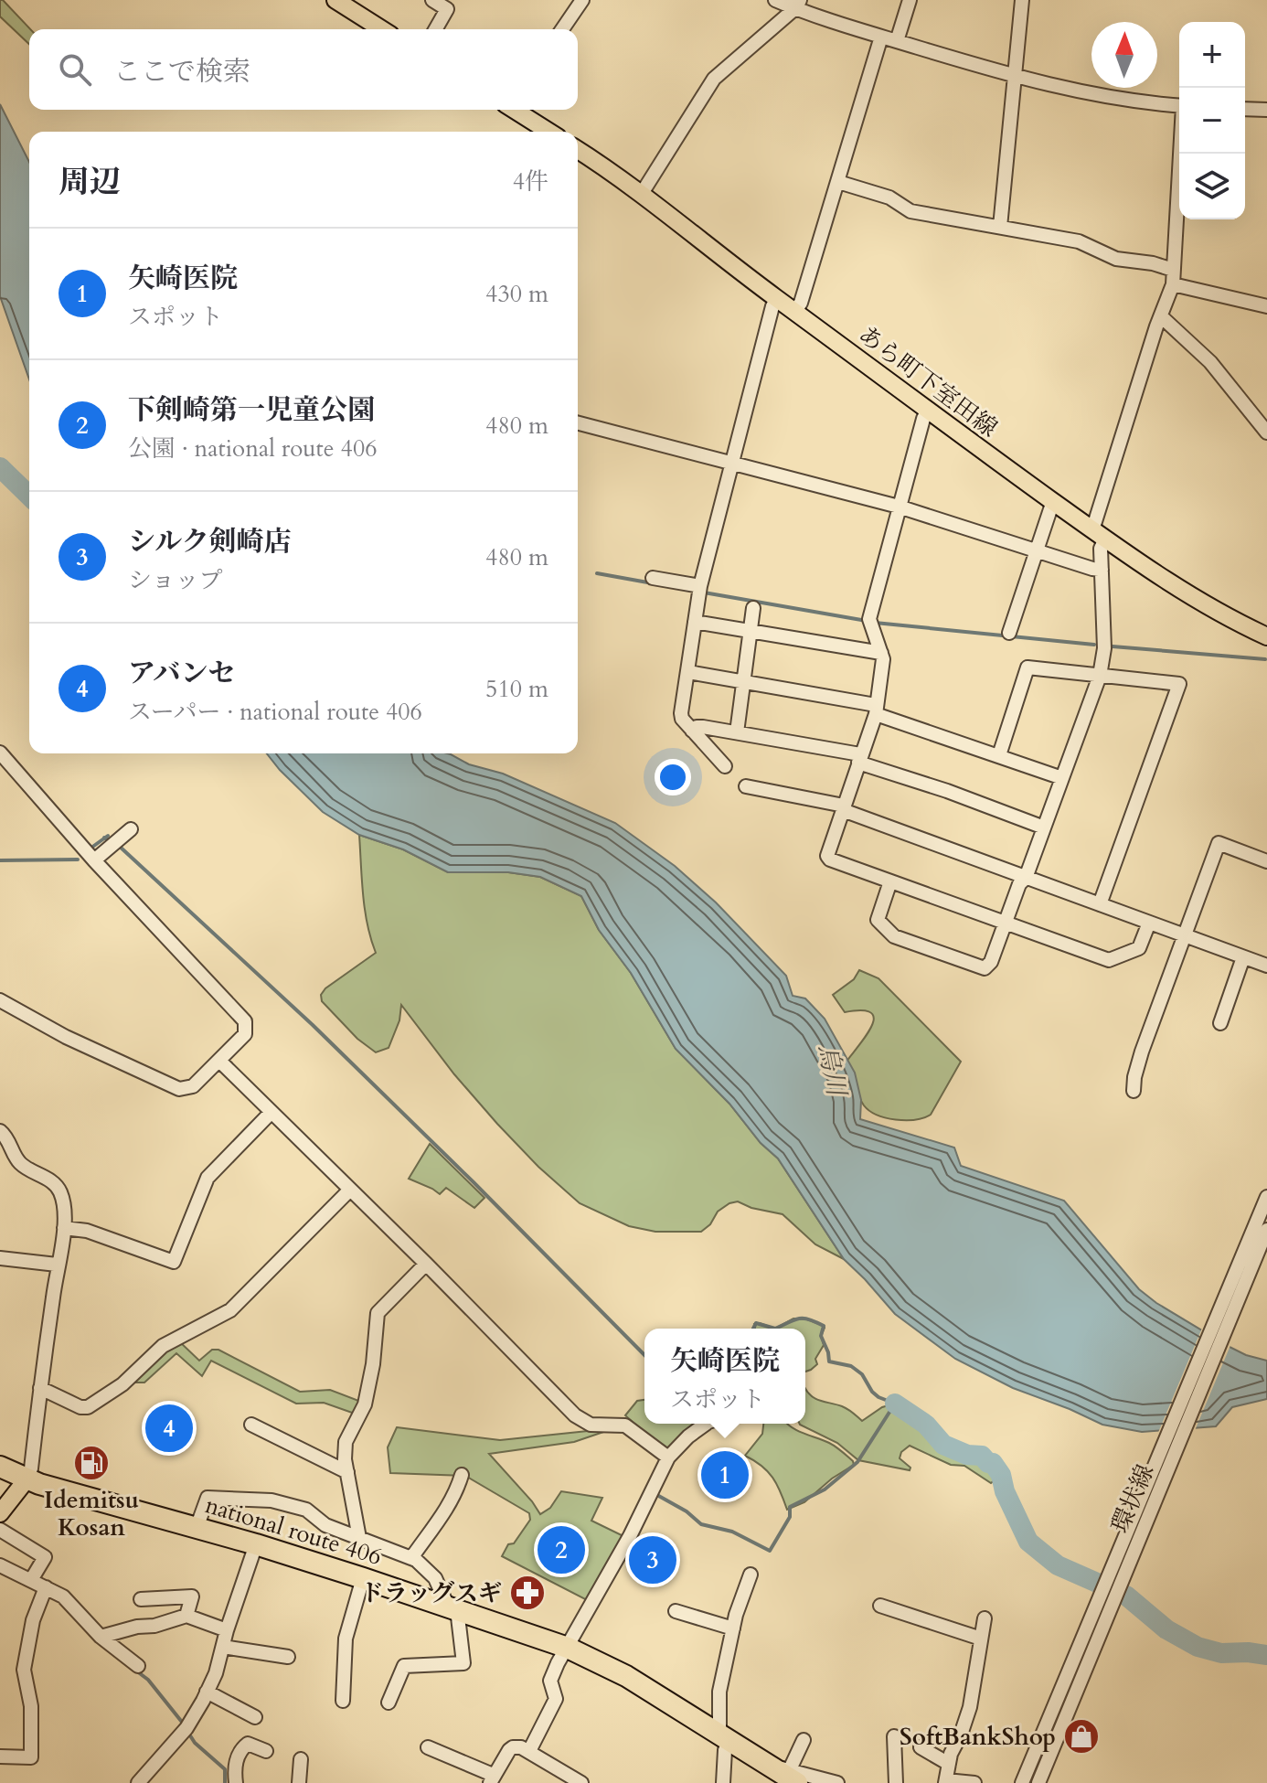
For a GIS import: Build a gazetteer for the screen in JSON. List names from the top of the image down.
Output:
{
  "streets": {
    "highway": ["national route 406"],
    "main road": ["あら町下室田線"],
    "street": ["環状線"]
  },
  "water": ["烏川"],
  "places": {
    "fuel station": ["Idemitsu Kosan"],
    "pharmacy": ["ドラッグスギ"],
    "shop": ["SoftBankShop"]
  },
  "north": "top",
  "page": {
    "map_buttons": ["+", "−"],
    "search": "ここで検索",
    "heading": ["周辺", "4件"],
    "list": [
      {
        "mark": "1",
        "name": "矢崎医院",
        "note": "スポット",
        "value": "430 m"
      },
      {
        "mark": "2",
        "name": "下剣崎第一児童公園",
        "note": "公園 · national route 406",
        "value": "480 m"
      },
      {
        "mark": "3",
        "name": "シルク剣崎店",
        "note": "ショップ",
        "value": "480 m"
      },
      {
        "mark": "4",
        "name": "アバンセ",
        "note": "スーパー · national route 406",
        "value": "510 m"
      }
    ],
    "popup": ["矢崎医院", "スポット"],
    "pins": [
      "4",
      "1",
      "2",
      "3"
    ]
  }
}
